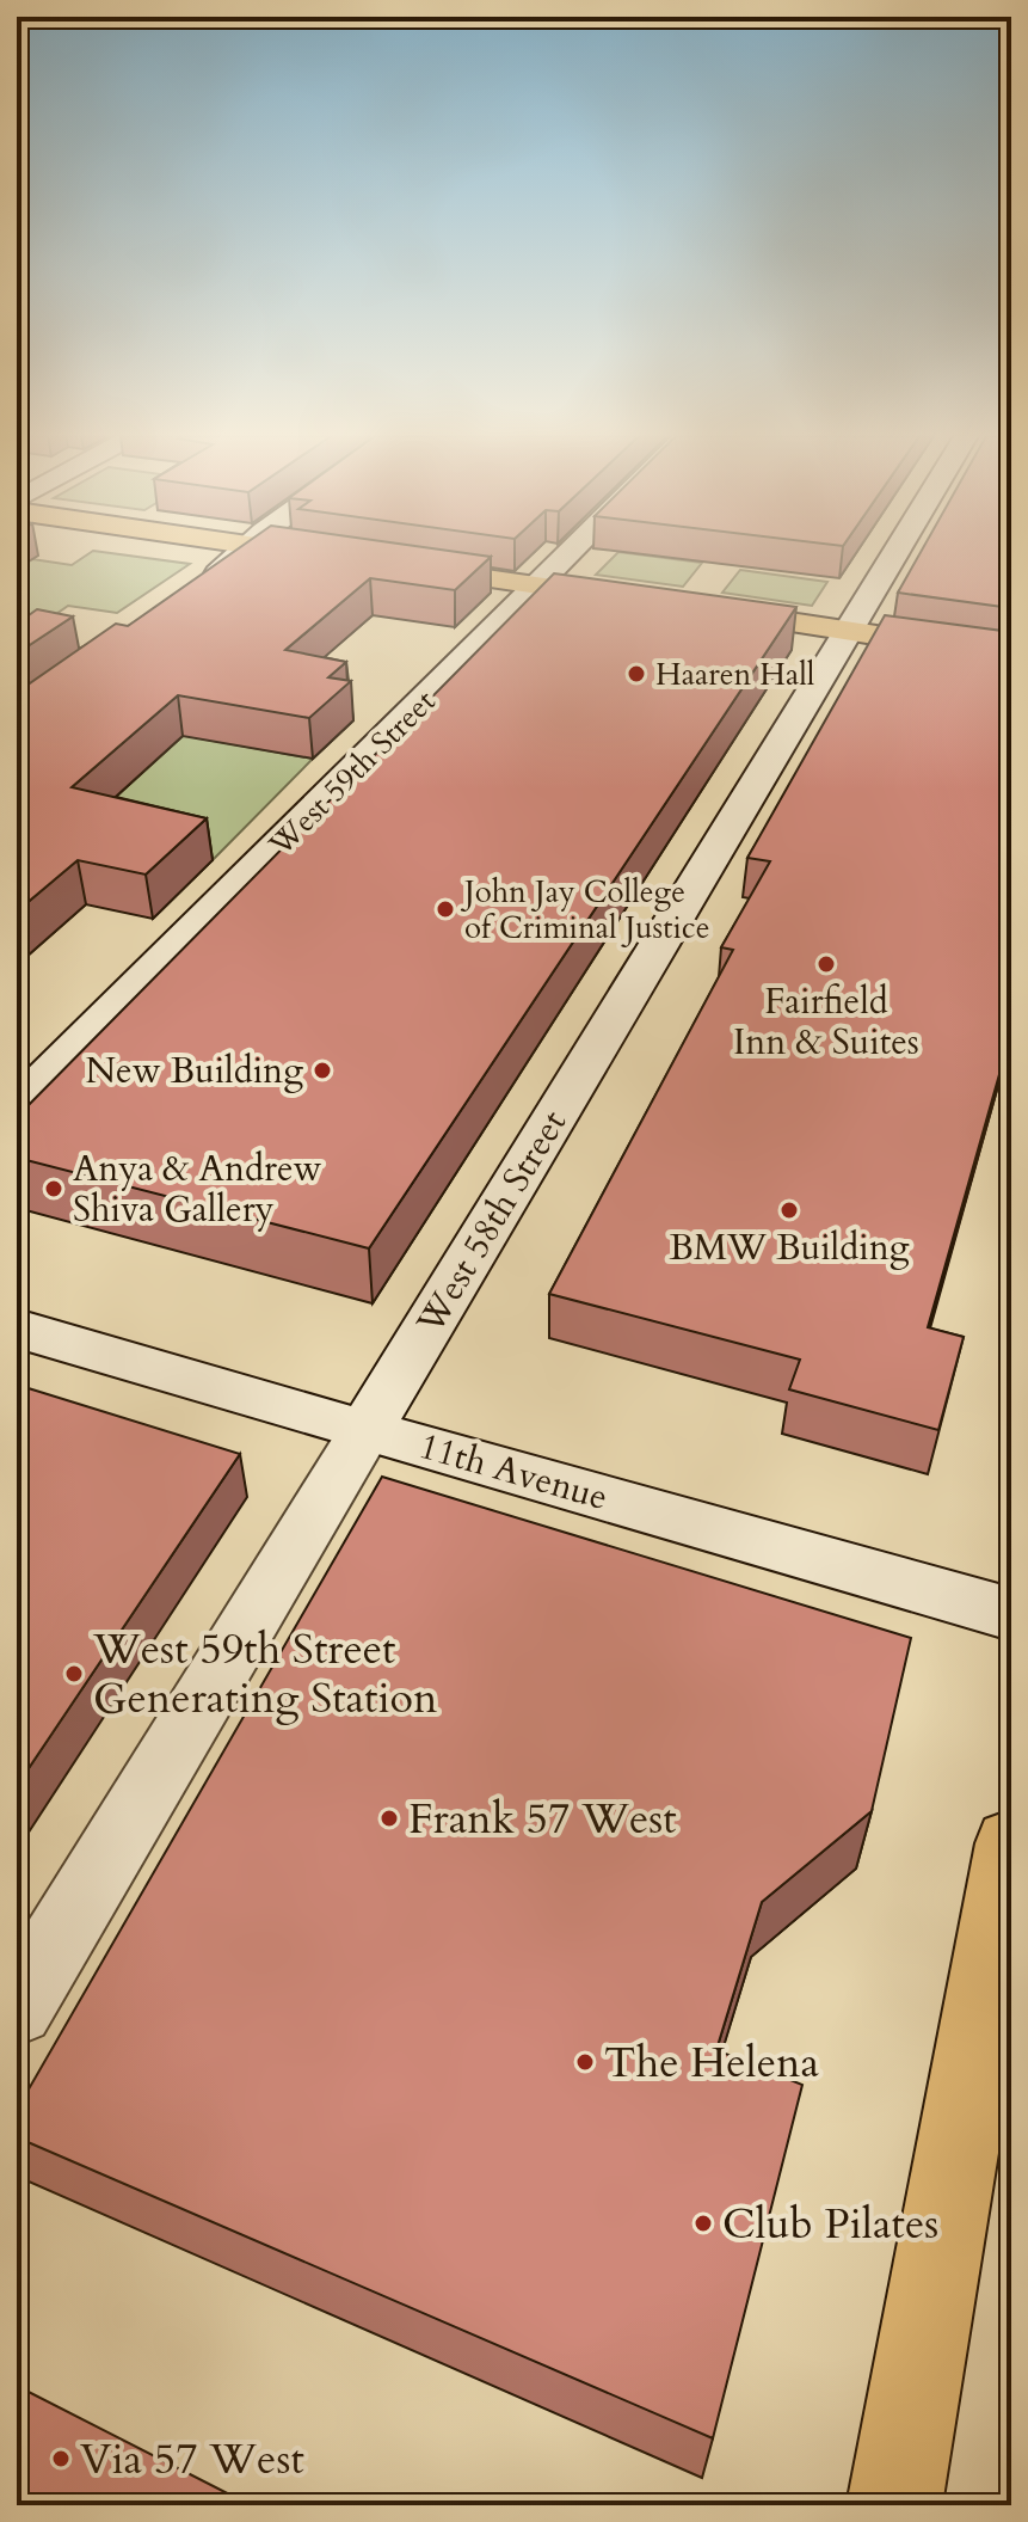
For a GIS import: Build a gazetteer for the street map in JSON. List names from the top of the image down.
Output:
{
  "streets": {
    "street": ["West 59th Street", "West 58th Street", "11th Avenue"]
  },
  "crossings": [
    ["West 58th Street", "11th Avenue"]
  ],
  "places": [
    "Haaren Hall",
    "John Jay College of Criminal Justice",
    "Fairfield Inn & Suites",
    "New Building",
    "Anya & Andrew Shiva Gallery",
    "BMW Building",
    "West 59th Street Generating Station",
    "Frank 57 West",
    "The Helena",
    "Club Pilates",
    "Via 57 West"
  ]
}
